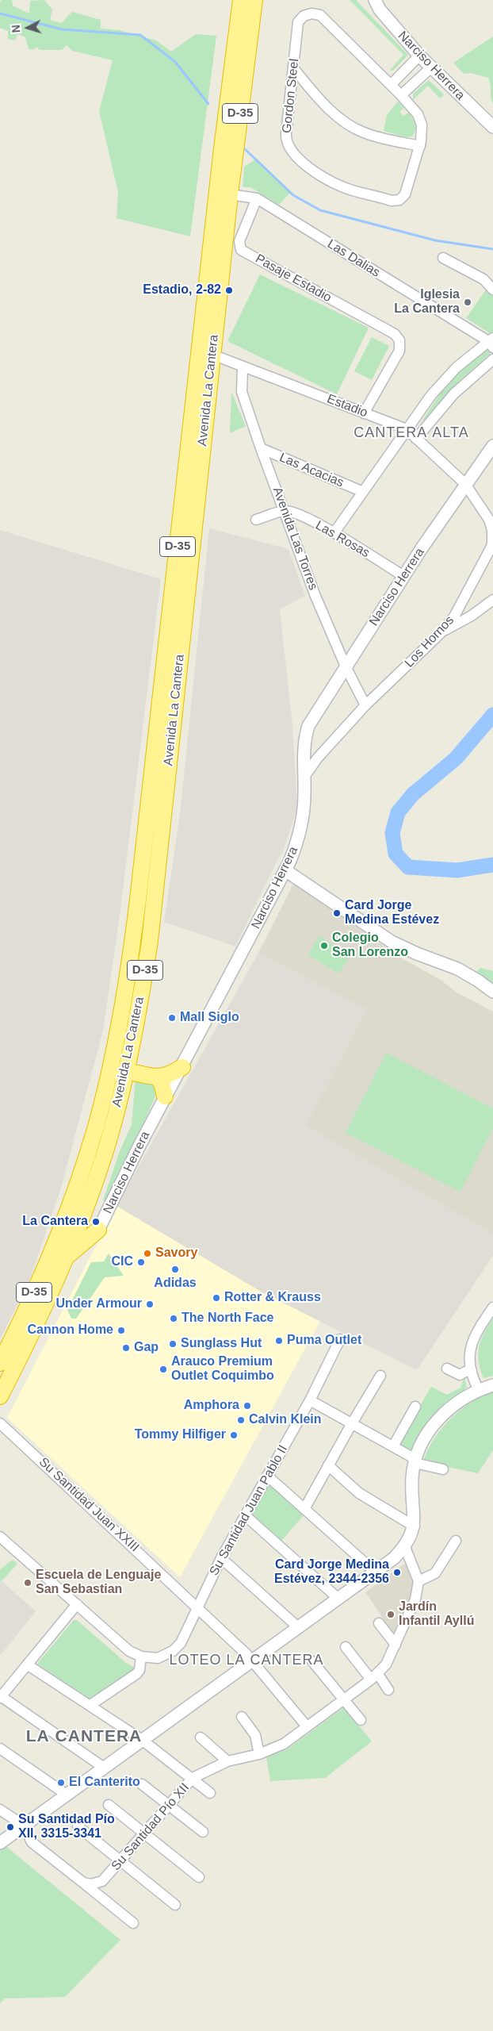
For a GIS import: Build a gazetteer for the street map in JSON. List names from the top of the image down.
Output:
{
  "streets": {
    "highway": ["D-35", "Avenida La Cantera"],
    "street": [
      "Narciso Herrera",
      "Gordon Steel",
      "Las Dalias",
      "Pasaje Estadio",
      "Estadio",
      "Las Acacias",
      "Avenida Las Torres",
      "Las Rosas",
      "Los Hornos",
      "Su Santidad Juan XXIII",
      "Su Santidad Juan Pablo II",
      "Su Santidad Pío XII"
    ]
  },
  "crossings": [
    ["Narciso Herrera", "Estadio"],
    ["Narciso Herrera", "Avenida Las Torres"],
    ["Narciso Herrera", "Las Rosas"],
    ["Narciso Herrera", "Los Hornos"],
    ["Las Dalias", "Pasaje Estadio"],
    ["Las Dalias", "Avenida La Cantera"],
    ["Pasaje Estadio", "Estadio"],
    ["Avenida La Cantera", "Estadio"],
    ["Estadio", "Avenida Las Torres"],
    ["Estadio", "Los Hornos"],
    ["Las Acacias", "Avenida Las Torres"],
    ["Avenida Las Torres", "Las Rosas"],
    ["Avenida Las Torres", "Los Hornos"],
    ["Su Santidad Juan XXIII", "Su Santidad Juan Pablo II"],
    ["Su Santidad Juan XXIII", "Su Santidad Pío XII"]
  ],
  "districts": ["CANTERA ALTA", "LOTEO LA CANTERA", "LA CANTERA"],
  "places": [
    "Estadio, 2-82",
    "Iglesia La Cantera",
    "Card Jorge Medina Estévez",
    "Colegio San Lorenzo",
    "Mall Siglo",
    "La Cantera",
    "Savory",
    "CIC",
    "Adidas",
    "Rotter & Krauss",
    "Under Armour",
    "The North Face",
    "Cannon Home",
    "Puma Outlet",
    "Sunglass Hut",
    "Gap",
    "Arauco Premium Outlet Coquimbo",
    "Amphora",
    "Calvin Klein",
    "Tommy Hilfiger",
    "Card Jorge Medina Estévez, 2344-2356",
    "Escuela de Lenguaje San Sebastian",
    "Jardín Infantil Ayllú",
    "El Canterito",
    "Su Santidad Pío XII, 3315-3341"
  ],
  "north": "left"
}
